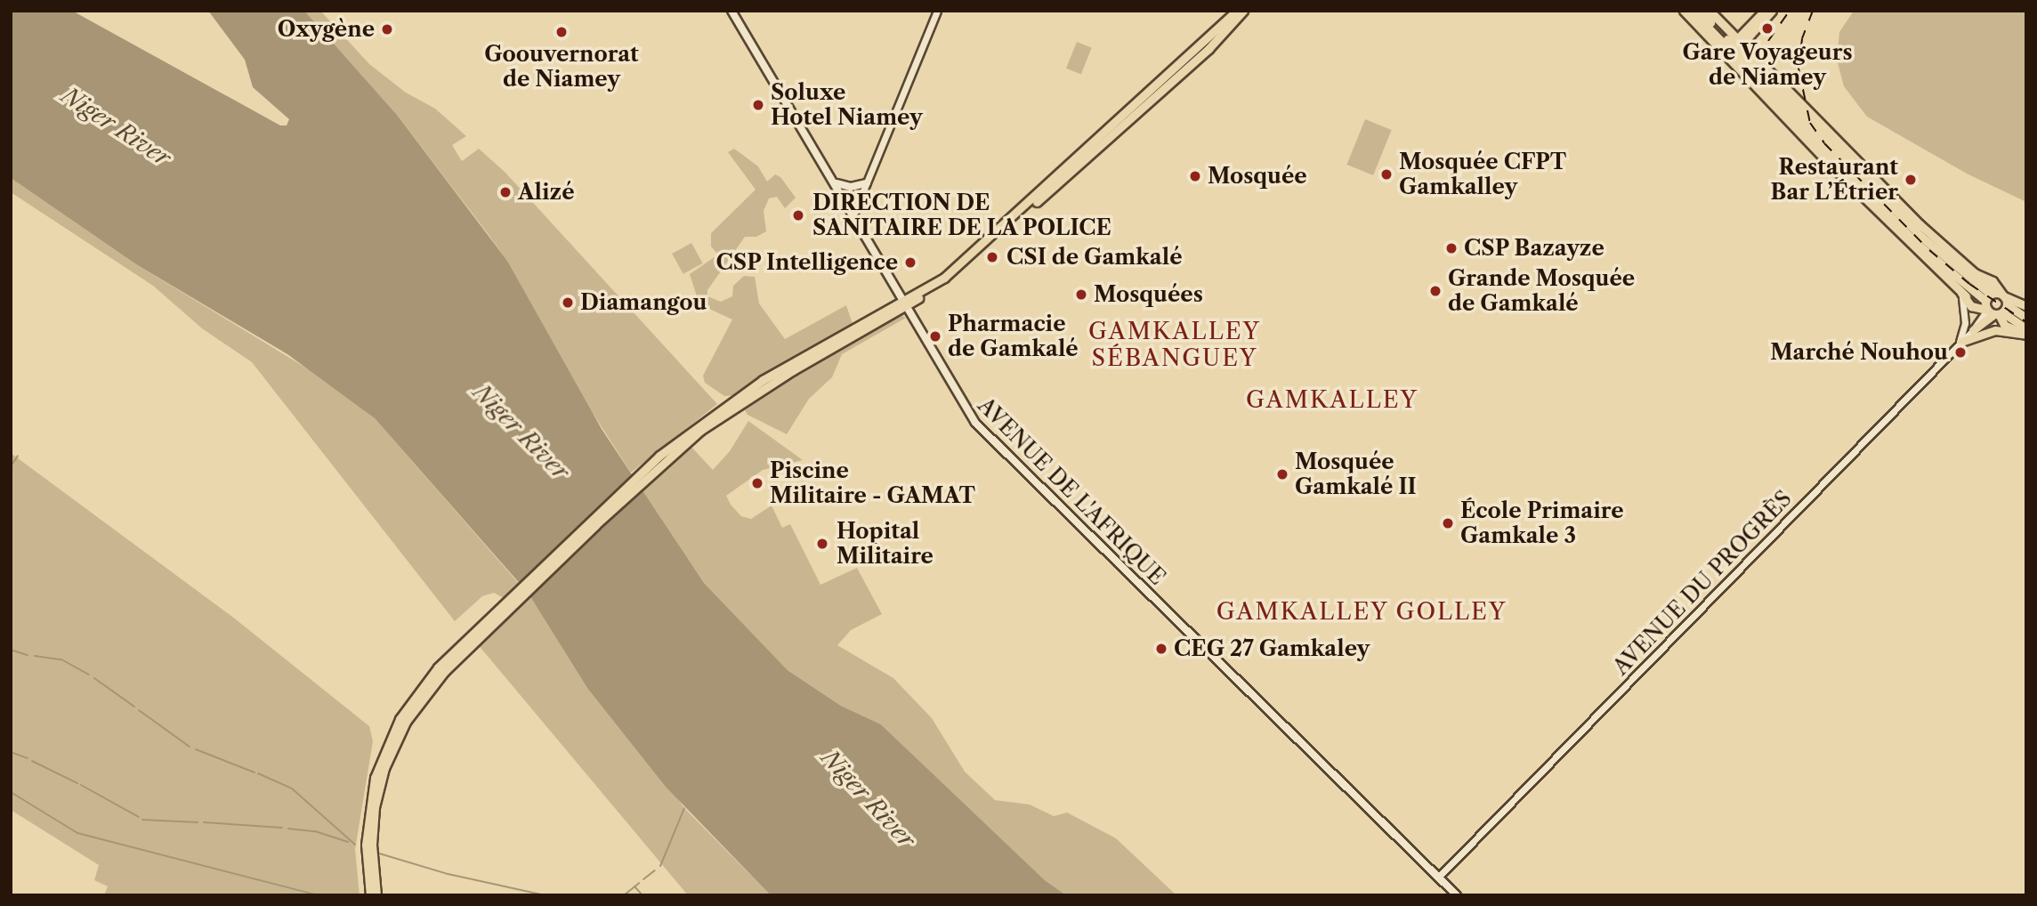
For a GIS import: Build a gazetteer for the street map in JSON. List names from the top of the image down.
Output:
{
  "streets": {
    "main road": ["AVENUE DE L'AFRIQUE"],
    "street": ["AVENUE DU PROGRÈS"]
  },
  "crossings": [
    ["AVENUE DE L'AFRIQUE", "AVENUE DU PROGRÈS"]
  ],
  "districts": ["GAMKALLEY SÉBANGUEY", "GAMKALLEY", "GAMKALLEY GOLLEY"],
  "water": ["Niger River"],
  "places": [
    "Gare Voyageurs de Niamey",
    "Oxygène",
    "Goouvernorat de Niamey",
    "Soluxe Hotel Niamey",
    "Mosquée CFPT Gamkalley",
    "Mosquée",
    "Restaurant Bar L’Étrier",
    "Alizé",
    "DIRECTION DE SANITAIRE DE LA POLICE",
    "CSP Bazayze",
    "CSI de Gamkalé",
    "CSP Intelligence",
    "Grande Mosquée de Gamkalé",
    "Mosquées",
    "Diamangou",
    "Pharmacie de Gamkalé",
    "Marché Nouhou",
    "Mosquée Gamkalé II",
    "Piscine Militaire - GAMAT",
    "École Primaire Gamkale 3",
    "Hopital Militaire",
    "CEG 27 Gamkaley"
  ]
}
